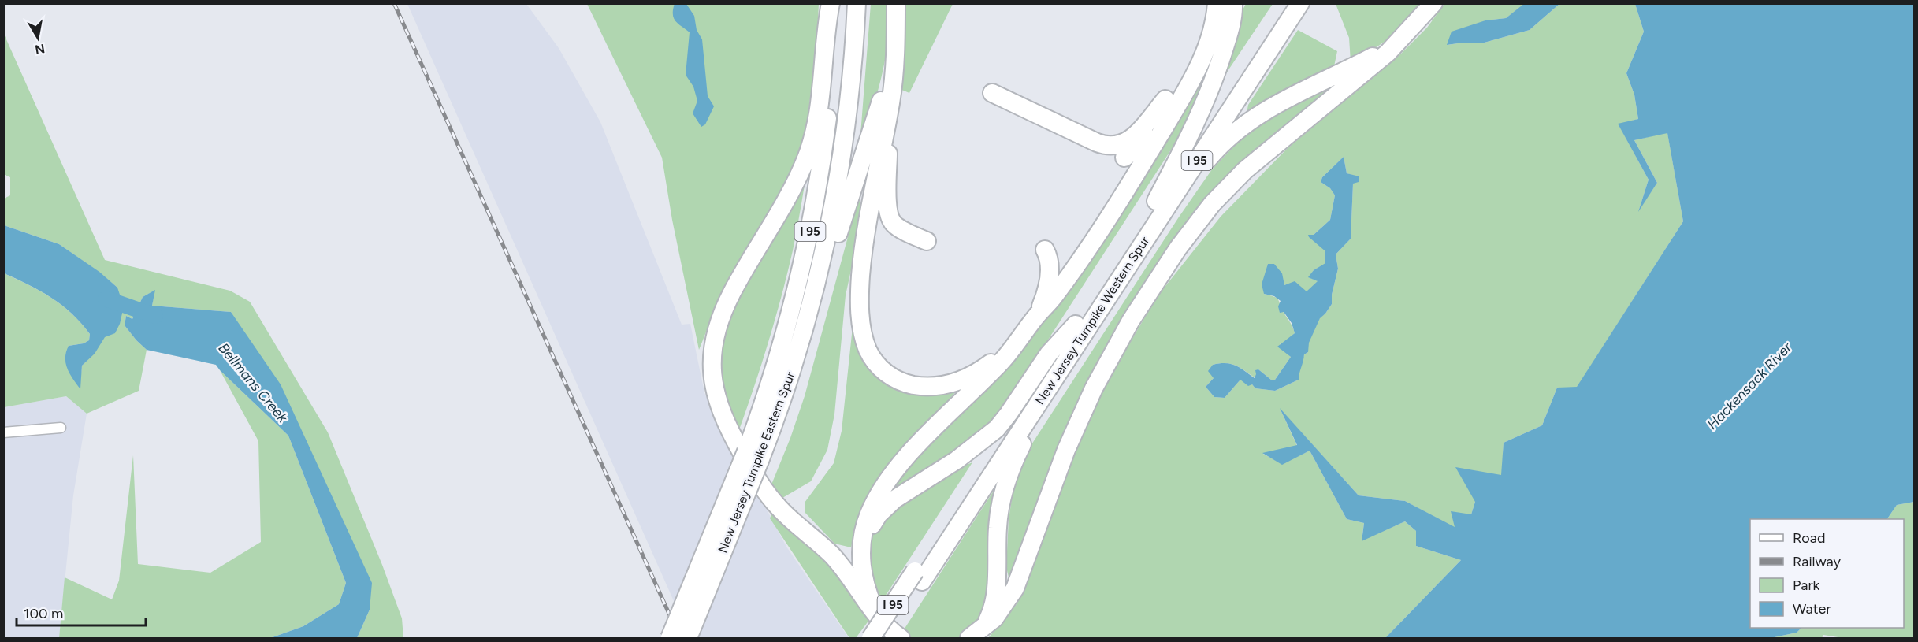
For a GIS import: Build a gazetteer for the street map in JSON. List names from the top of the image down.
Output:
{
  "streets": {
    "highway": ["I 95", "New Jersey Turnpike Western Spur", "New Jersey Turnpike Eastern Spur"]
  },
  "water": ["Bellmans Creek", "Hackensack River"],
  "legend": [
    "Road",
    "Railway",
    "Park",
    "Water"
  ],
  "scale_bar": "100 m",
  "north": "bottom"
}
